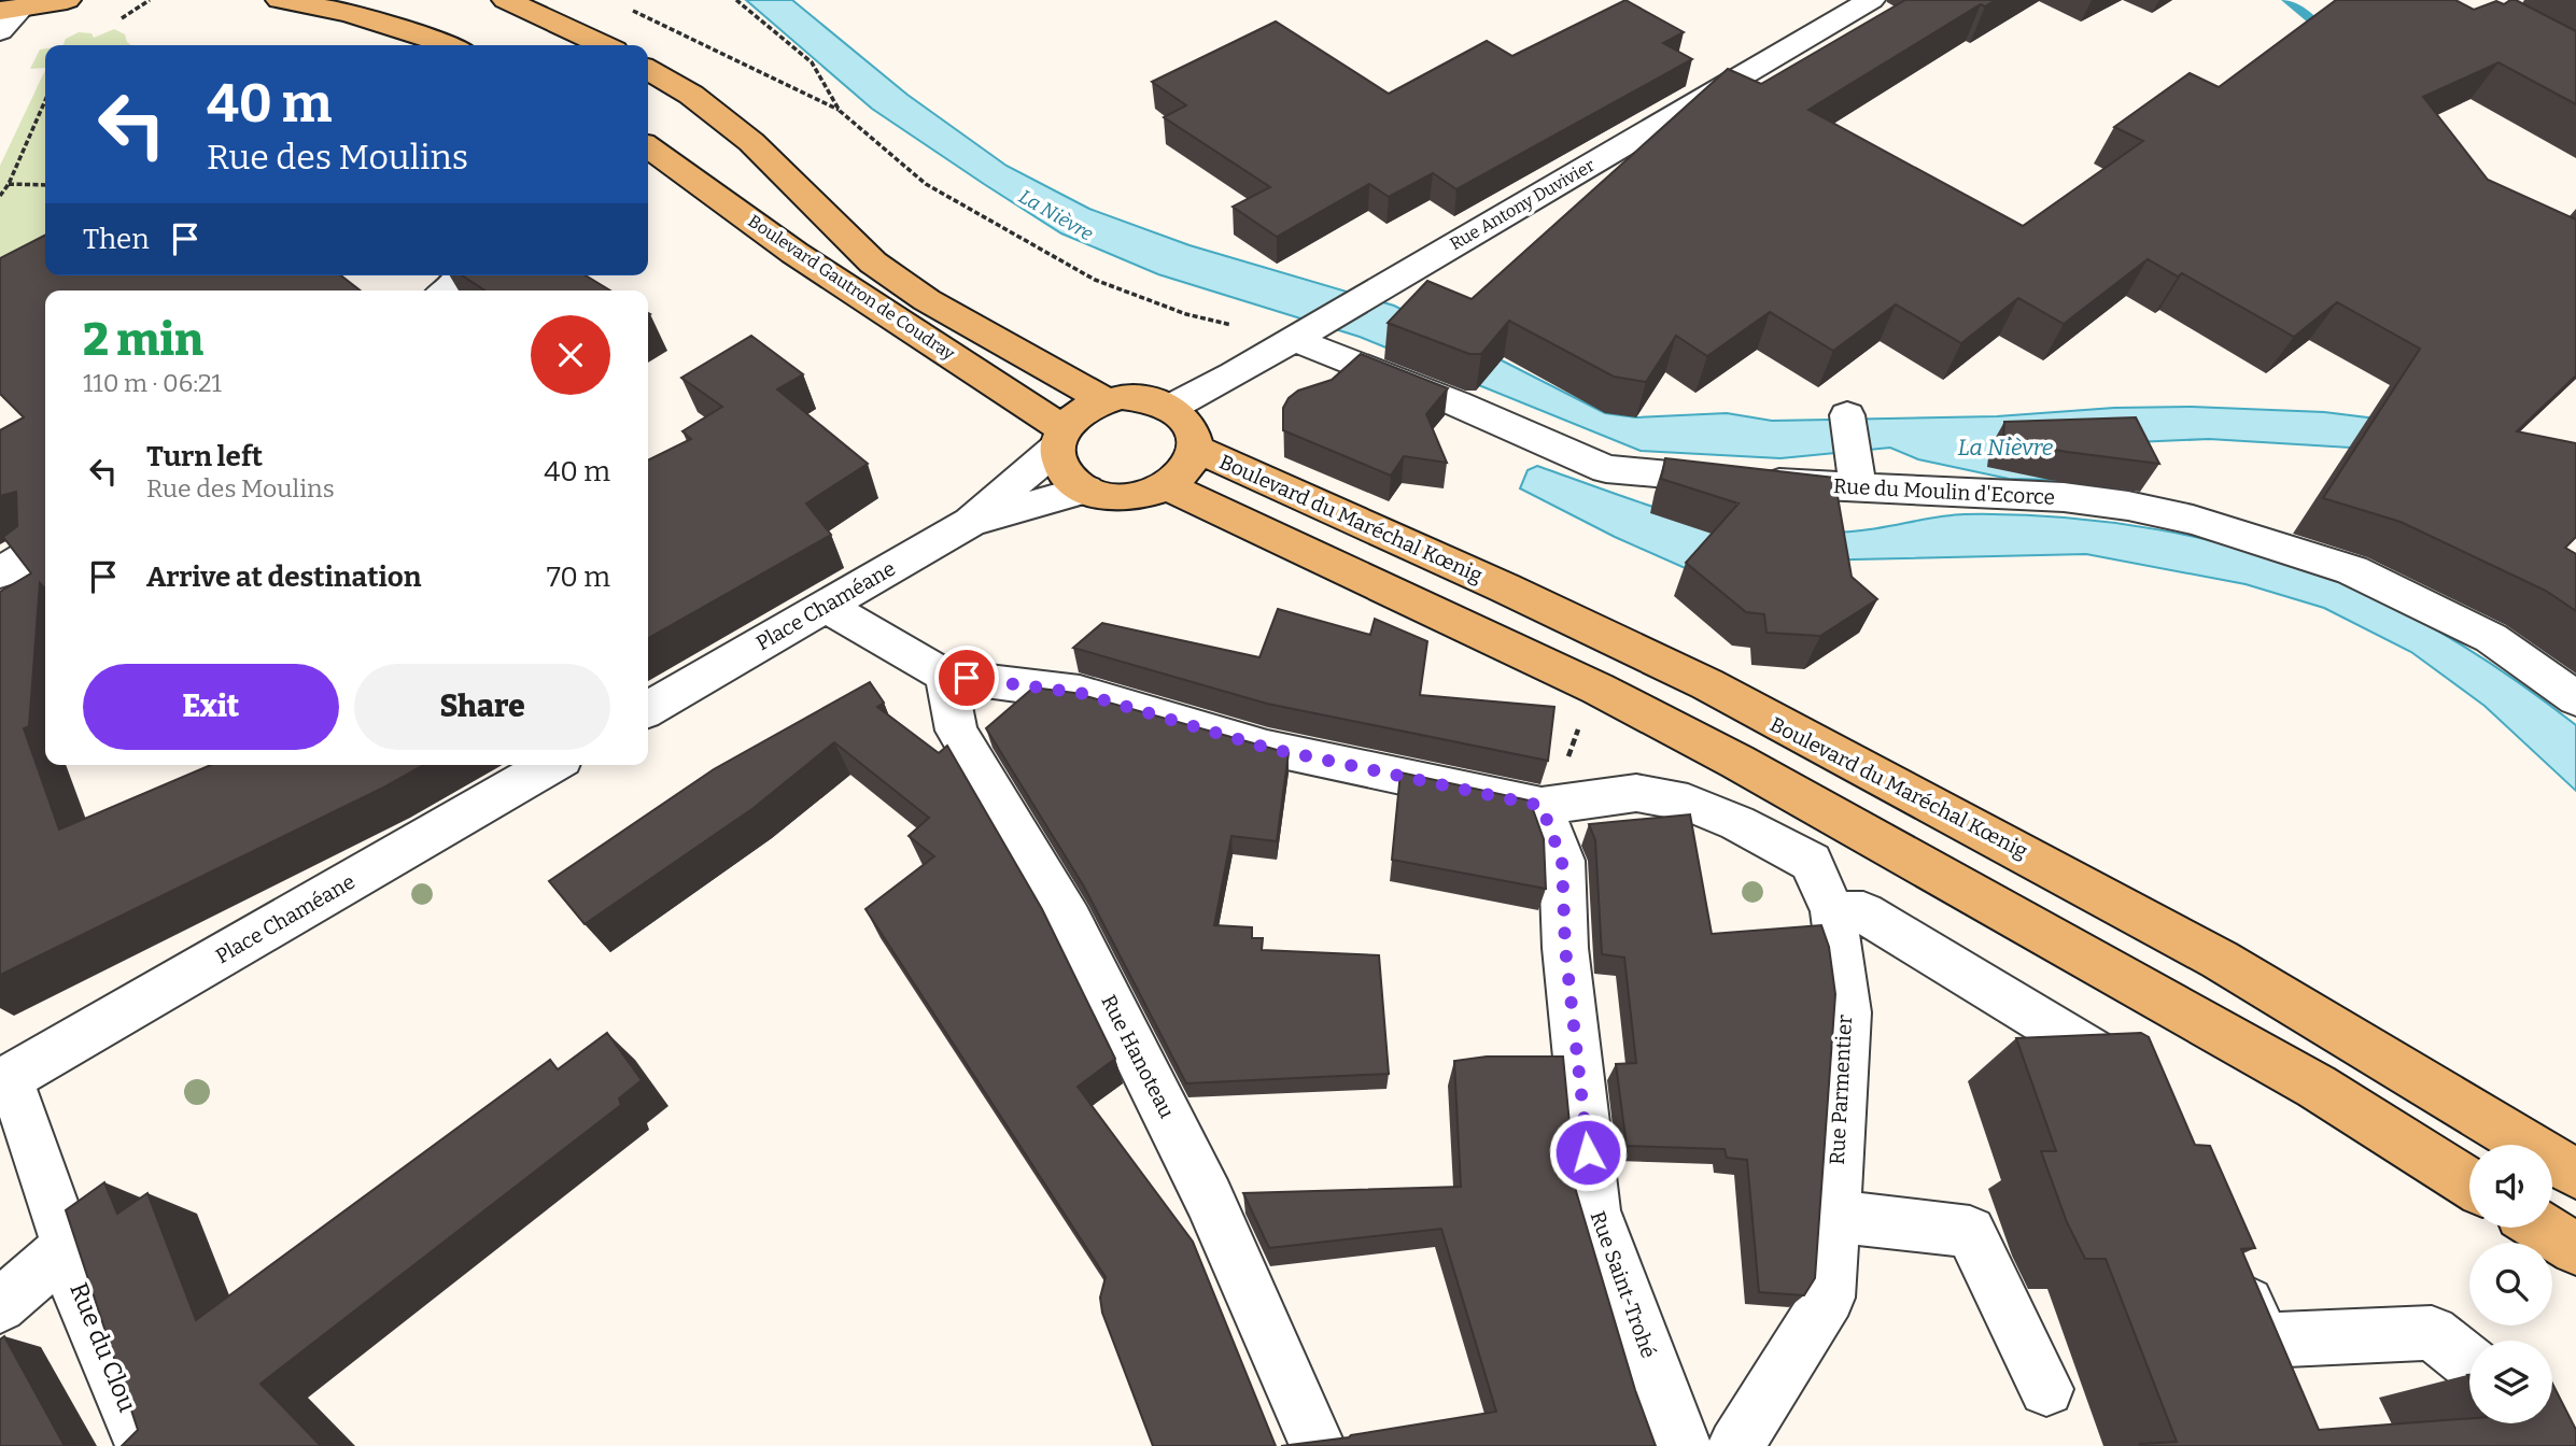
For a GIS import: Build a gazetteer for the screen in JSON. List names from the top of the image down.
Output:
{
  "streets": {
    "main road": ["Boulevard Gautron de Coudray", "Boulevard du Maréchal Kœnig"],
    "street": [
      "Rue Antony Duvivier",
      "Rue du Moulin d'Ecorce",
      "Place Chaméane",
      "Rue Hanoteau",
      "Rue Parmentier",
      "Rue Saint-Trohé",
      "Rue du Clou"
    ]
  },
  "crossings": [
    ["Rue Antony Duvivier", "Boulevard Gautron de Coudray"],
    ["Rue Antony Duvivier", "Rue du Moulin d'Ecorce"],
    ["Rue Antony Duvivier", "Boulevard du Maréchal Kœnig"],
    ["Rue Antony Duvivier", "Place Chaméane"],
    ["Boulevard Gautron de Coudray", "Boulevard du Maréchal Kœnig"],
    ["Boulevard Gautron de Coudray", "Place Chaméane"],
    ["Boulevard du Maréchal Kœnig", "Place Chaméane"],
    ["Place Chaméane", "Rue du Clou"],
    ["Rue Hanoteau", "Rue Parmentier"],
    ["Rue Parmentier", "Rue Saint-Trohé"]
  ],
  "water": ["La Nièvre"],
  "page": {
    "turn": ["40 m", "Rue des Moulins"],
    "then": "Then",
    "heading": ["2 min", "110 m · 06:21"],
    "list": [
      {
        "name": "Turn left",
        "note": "Rue des Moulins",
        "value": "40 m"
      },
      {
        "name": "Arrive at destination",
        "value": "70 m"
      }
    ],
    "buttons": ["Exit", "Share"]
  }
}
